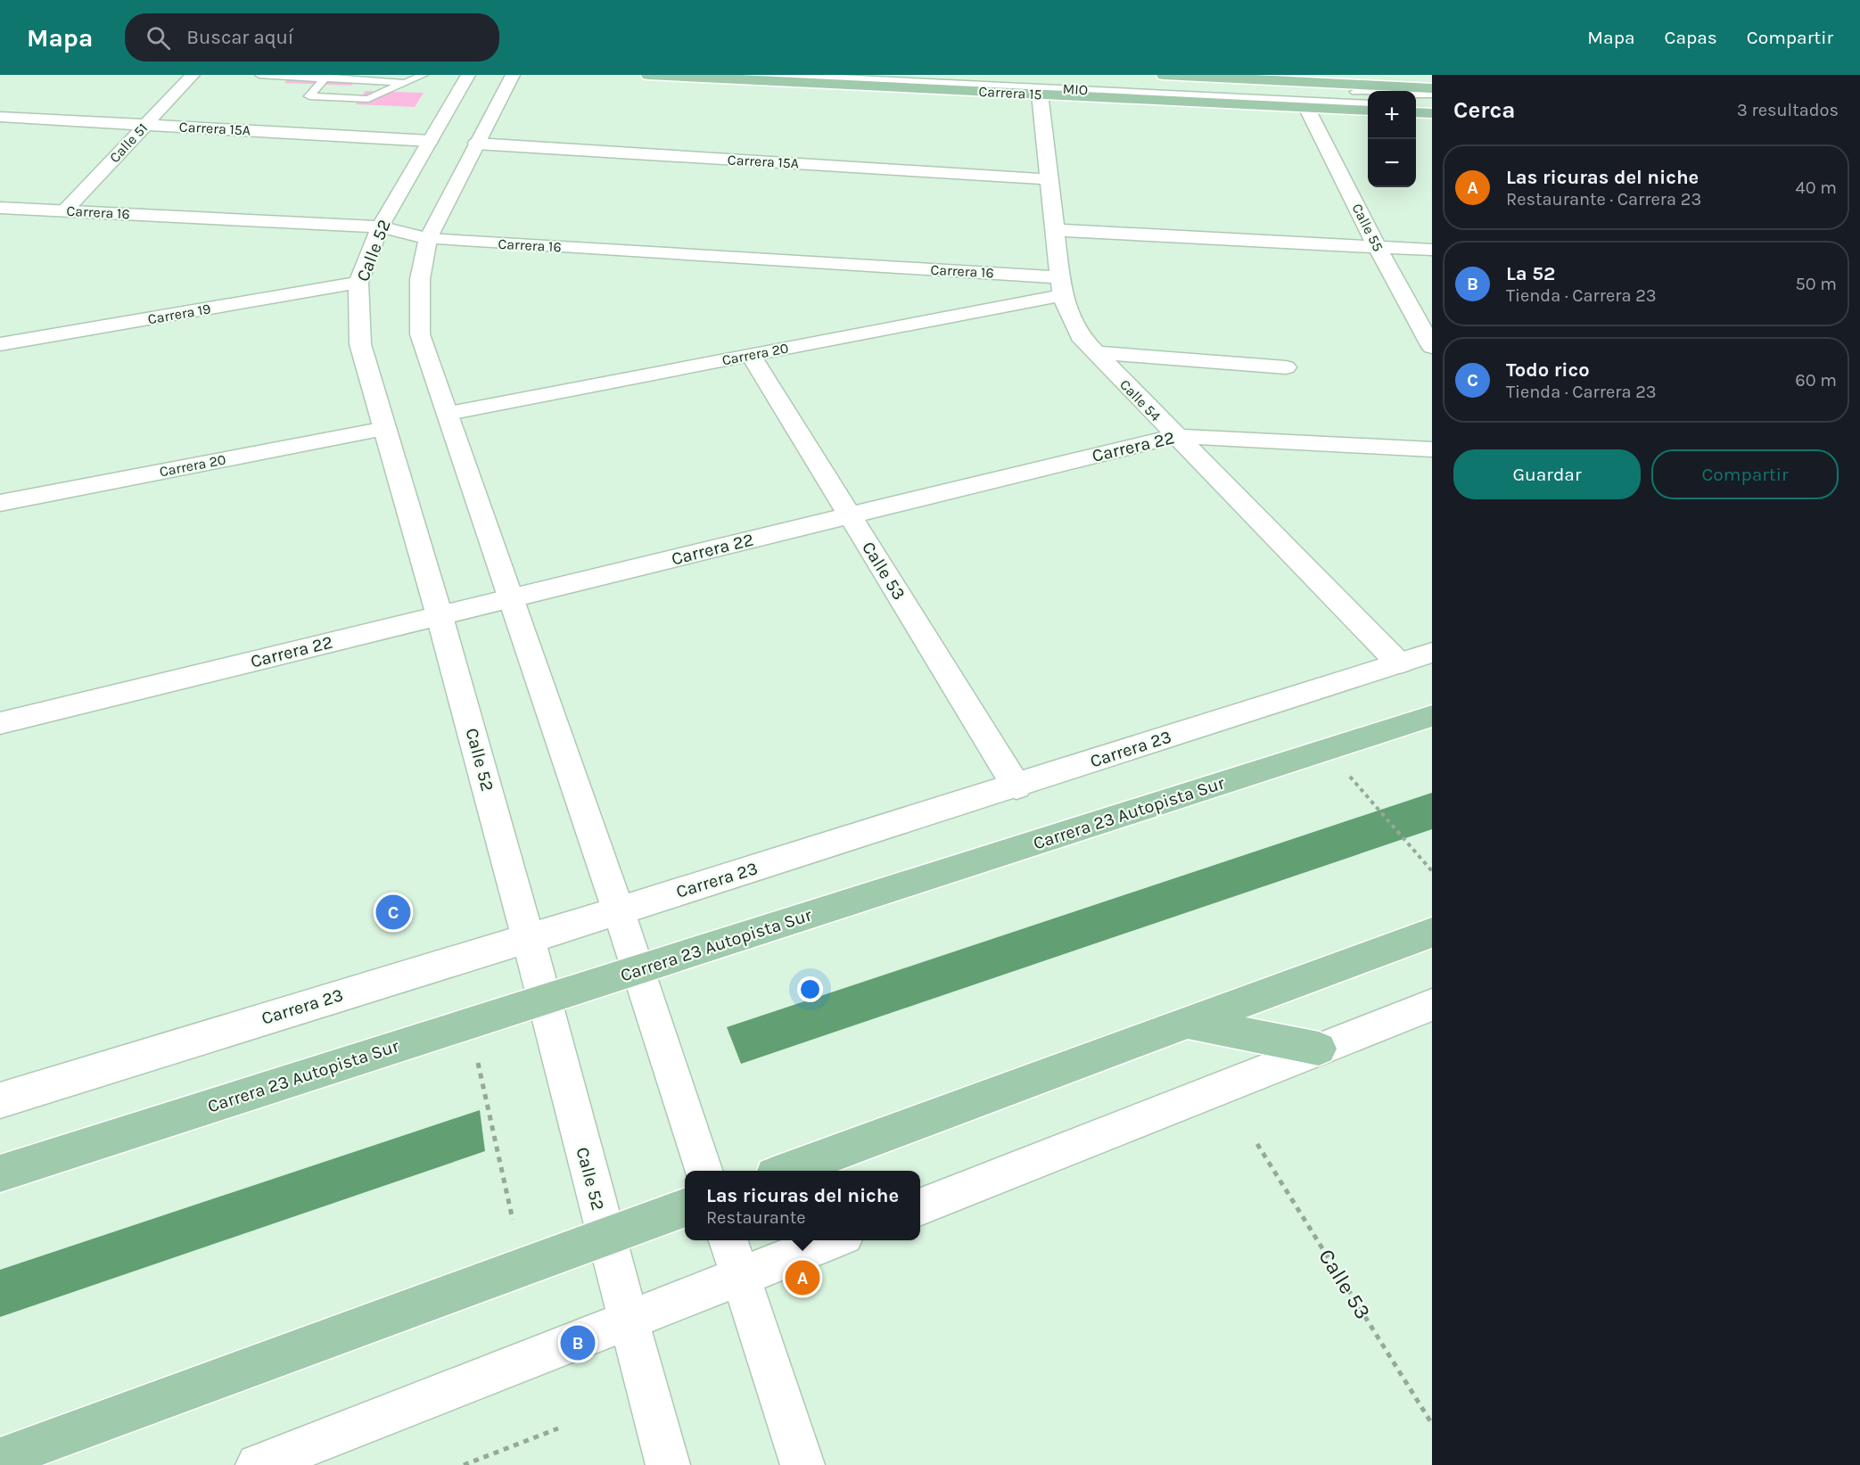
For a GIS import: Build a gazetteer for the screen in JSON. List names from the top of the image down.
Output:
{
  "streets": {
    "main road": ["Carrera 15", "Carrera 23 Autopista Sur"],
    "street": [
      "Carrera 15A",
      "Calle 51",
      "Carrera 16",
      "Calle 55",
      "Calle 52",
      "Carrera 19",
      "Carrera 20",
      "Calle 54",
      "Carrera 22",
      "Calle 53",
      "Carrera 23"
    ],
    "lane": ["MIO"]
  },
  "crossings": [
    ["Carrera 15", "Calle 55"],
    ["Carrera 15", "Calle 54"],
    ["Carrera 15A", "Calle 51"],
    ["Carrera 15A", "Calle 52"],
    ["Carrera 15A", "Calle 54"],
    ["Calle 51", "Carrera 16"],
    ["Carrera 16", "Calle 52"],
    ["Carrera 16", "Carrera 20"],
    ["Carrera 16", "Calle 54"],
    ["Calle 52", "Carrera 19"],
    ["Calle 52", "Carrera 20"],
    ["Calle 52", "Carrera 22"],
    ["Calle 52", "Carrera 23"],
    ["Calle 52", "Carrera 23 Autopista Sur"],
    ["Carrera 20", "Calle 54"],
    ["Carrera 20", "Calle 53"],
    ["Calle 54", "Carrera 22"],
    ["Calle 54", "Carrera 23"],
    ["Carrera 22", "Calle 53"],
    ["Calle 53", "Carrera 23"]
  ],
  "page": {
    "header": "Mapa",
    "search": "Buscar aquí",
    "nav": ["Mapa", "Capas", "Compartir"],
    "heading": ["Cerca", "3 resultados"],
    "map_buttons": ["+", "−"],
    "list": [
      {
        "mark": "A",
        "name": "Las ricuras del niche",
        "note": "Restaurante · Carrera 23",
        "value": "40 m"
      },
      {
        "mark": "B",
        "name": "La 52",
        "note": "Tienda · Carrera 23",
        "value": "50 m"
      },
      {
        "mark": "C",
        "name": "Todo rico",
        "note": "Tienda · Carrera 23",
        "value": "60 m"
      }
    ],
    "buttons": ["Guardar", "Compartir"],
    "pins": ["C", "A", "B"],
    "popup": ["Las ricuras del niche", "Restaurante"]
  }
}
